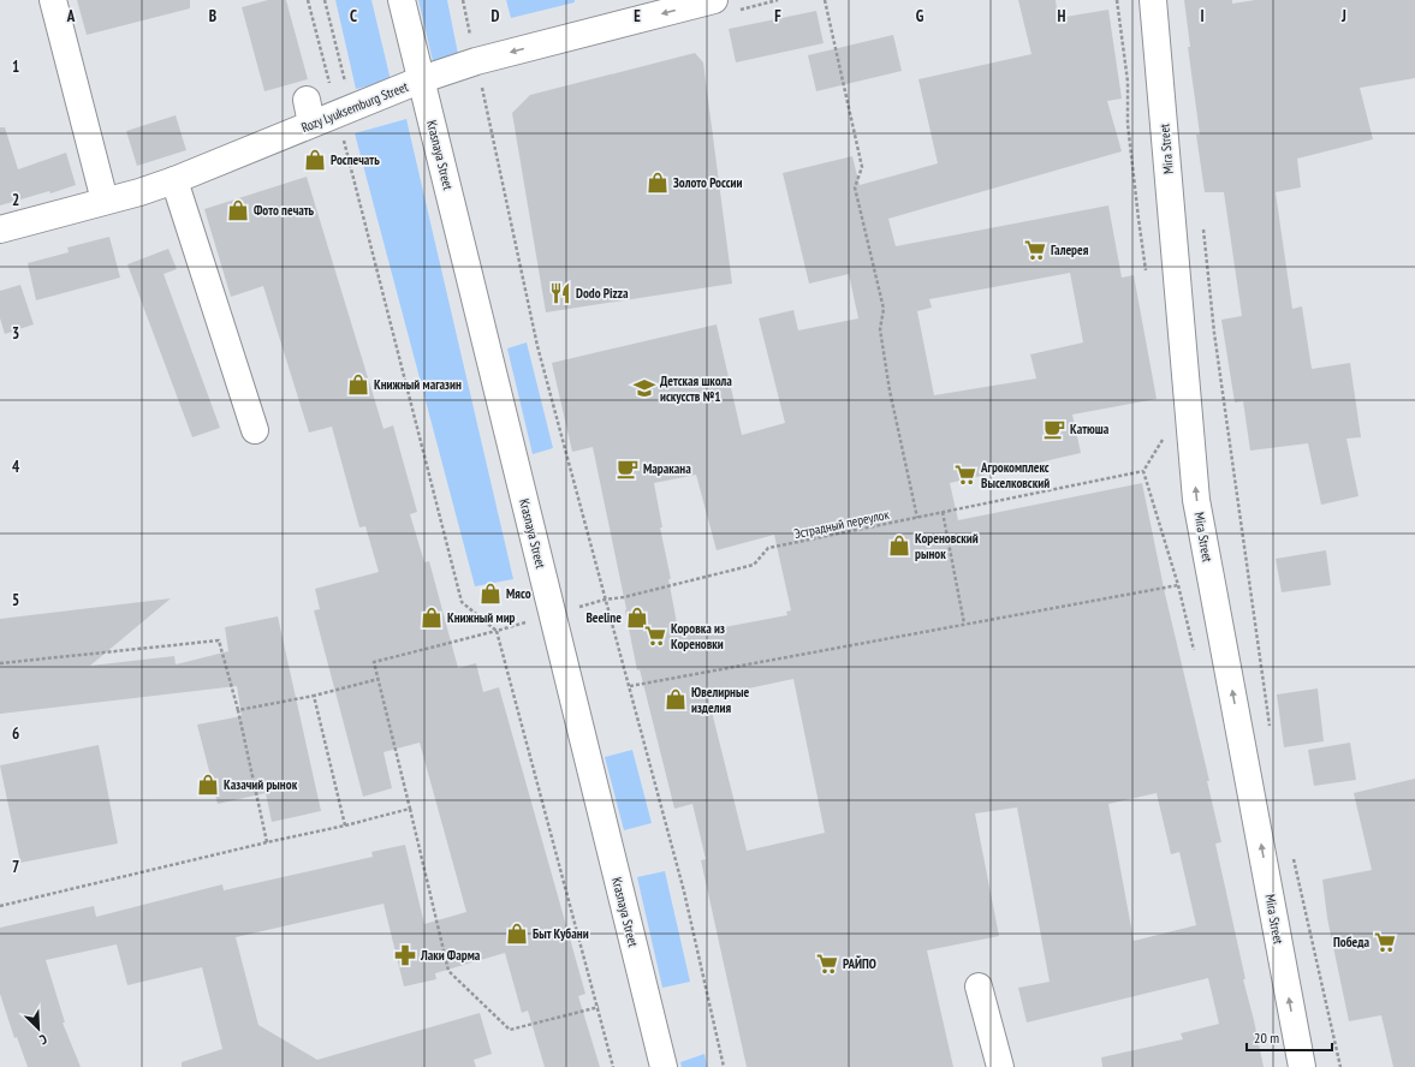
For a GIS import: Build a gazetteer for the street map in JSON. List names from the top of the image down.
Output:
{
  "streets": {
    "street": ["Rozy Lyuksemburg Street", "Mira Street", "Krasnaya Street"],
    "path": ["Эстрадный переулок"]
  },
  "crossings": [
    ["Rozy Lyuksemburg Street", "Krasnaya Street"],
    ["Krasnaya Street", "Эстрадный переулок"]
  ],
  "one_way": ["Mira Street"],
  "places": {
    "shop": [
      "Роспечать",
      "Золото России",
      "Фото печать",
      "Книжный магазин",
      "Кореновский рынок",
      "Мясо",
      "Книжный мир",
      "Beeline",
      "Ювелирные изделия",
      "Казачий рынок",
      "Быт Кубани"
    ],
    "supermarket": [
      "Галерея",
      "Агрокомплекс Выселковский",
      "Коровка из Кореновки",
      "Победа",
      "РАЙПО"
    ],
    "restaurant": ["Dodo Pizza"],
    "school or university": ["Детская школа искусств №1"],
    "cafe": ["Катюша", "Маракана"],
    "pharmacy": ["Лаки Фарма"]
  },
  "scale_bar": "20 m",
  "north": "bottom right",
  "grid": {
    "columns": [
      "A",
      "B",
      "C",
      "D",
      "E",
      "F",
      "G",
      "H",
      "I",
      "J"
    ],
    "rows": [
      "1",
      "2",
      "3",
      "4",
      "5",
      "6",
      "7"
    ]
  }
}
